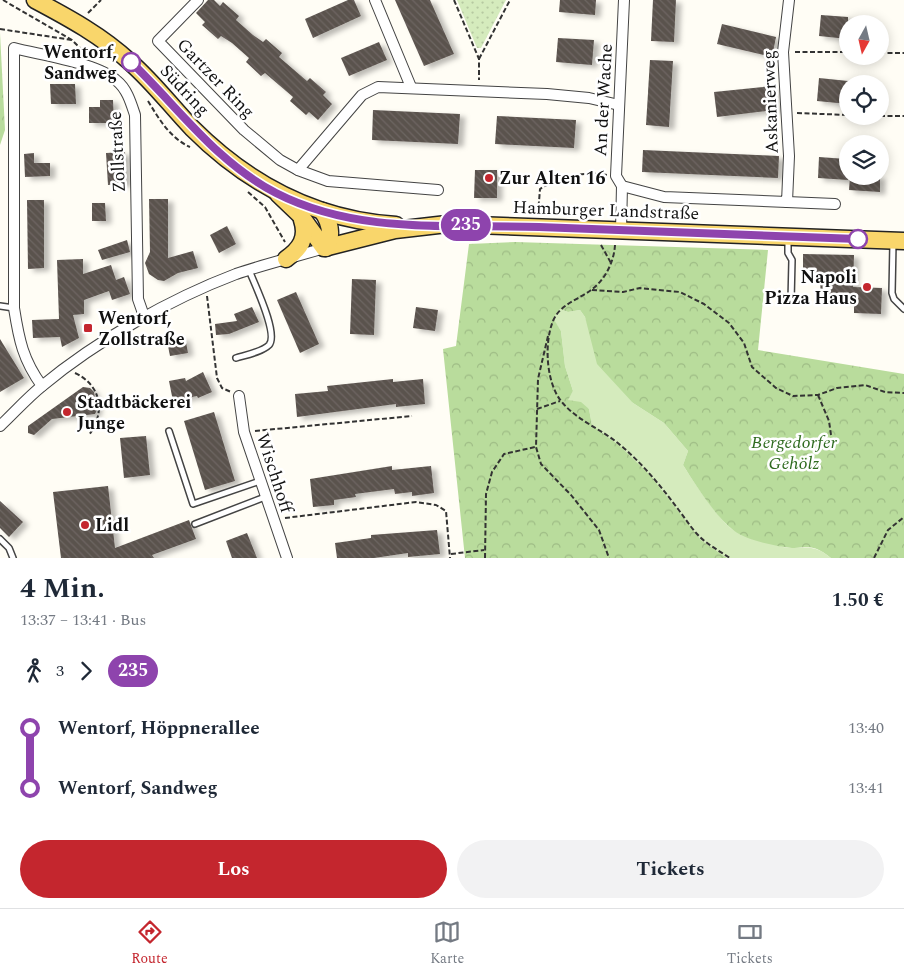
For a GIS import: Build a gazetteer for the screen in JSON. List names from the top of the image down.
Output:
{
  "streets": {
    "main road": ["Südring", "Hamburger Landstraße"],
    "street": [
      "Gartzer Ring",
      "An der Wache",
      "Askanierweg",
      "Zollstraße",
      "Wischhoff"
    ]
  },
  "crossings": [
    ["Südring", "Hamburger Landstraße"],
    ["Zollstraße", "Hamburger Landstraße"]
  ],
  "parks": ["Bergedorfer Gehölz"],
  "places": {
    "other": [
      "Wentorf, Sandweg",
      "Zur Alten 16",
      "Napoli Pizza Haus",
      "Stadtbäckerei Junge",
      "Lidl"
    ],
    "transit": ["Wentorf, Zollstraße"]
  },
  "lines": ["bus line 235"],
  "north": "bottom",
  "page": {
    "on_map": "235",
    "heading": ["4 Min.", "13:37 – 13:41 · Bus", "1.50 €"],
    "legs": ["3", "235"],
    "list": [
      {
        "name": "Wentorf, Höppnerallee",
        "value": "13:40"
      },
      {
        "name": "Wentorf, Sandweg",
        "value": "13:41"
      }
    ],
    "buttons": ["Los", "Tickets"],
    "tabs": ["Route", "Karte", "Tickets"]
  }
}
